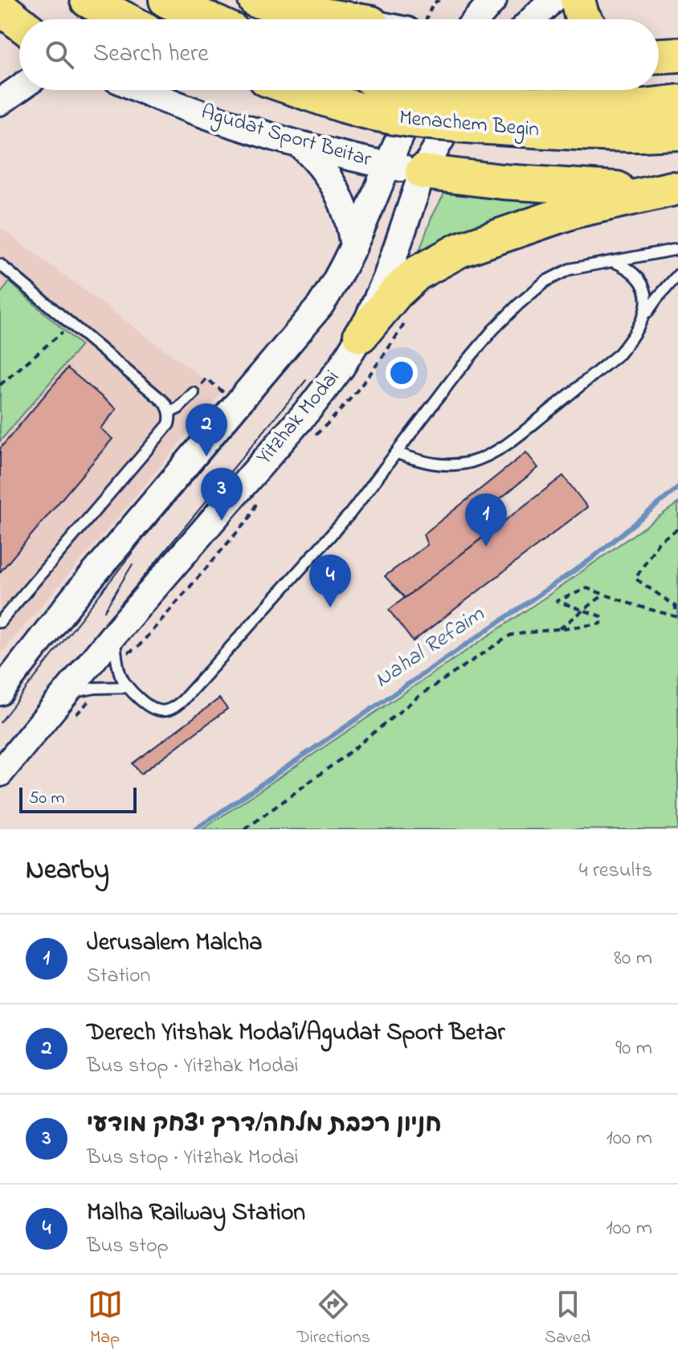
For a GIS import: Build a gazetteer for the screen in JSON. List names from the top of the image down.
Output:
{
  "streets": {
    "highway": ["Menachem Begin"],
    "main road": ["Agudat Sport Beitar", "Yitzhak Modai"]
  },
  "crossings": [
    ["Agudat Sport Beitar", "Yitzhak Modai"]
  ],
  "water": ["Nahal Refaim"],
  "scale_bar": "50 m",
  "page": {
    "search": "Search here",
    "pins": [
      "2",
      "3",
      "1",
      "4"
    ],
    "scale": "50 m",
    "heading": ["Nearby", "4 results"],
    "list": [
      {
        "mark": "1",
        "name": "Jerusalem Malcha",
        "note": "Station",
        "value": "80 m"
      },
      {
        "mark": "2",
        "name": "Derech Yitshak Moda’i/Agudat Sport Betar",
        "note": "Bus stop · Yitzhak Modai",
        "value": "90 m"
      },
      {
        "mark": "3",
        "name": "חניון רכבת מלחה/דרך יצחק מודעי",
        "note": "Bus stop · Yitzhak Modai",
        "value": "100 m"
      },
      {
        "mark": "4",
        "name": "Malha Railway Station",
        "note": "Bus stop",
        "value": "100 m"
      }
    ],
    "nav": ["Map", "Directions", "Saved"]
  }
}
